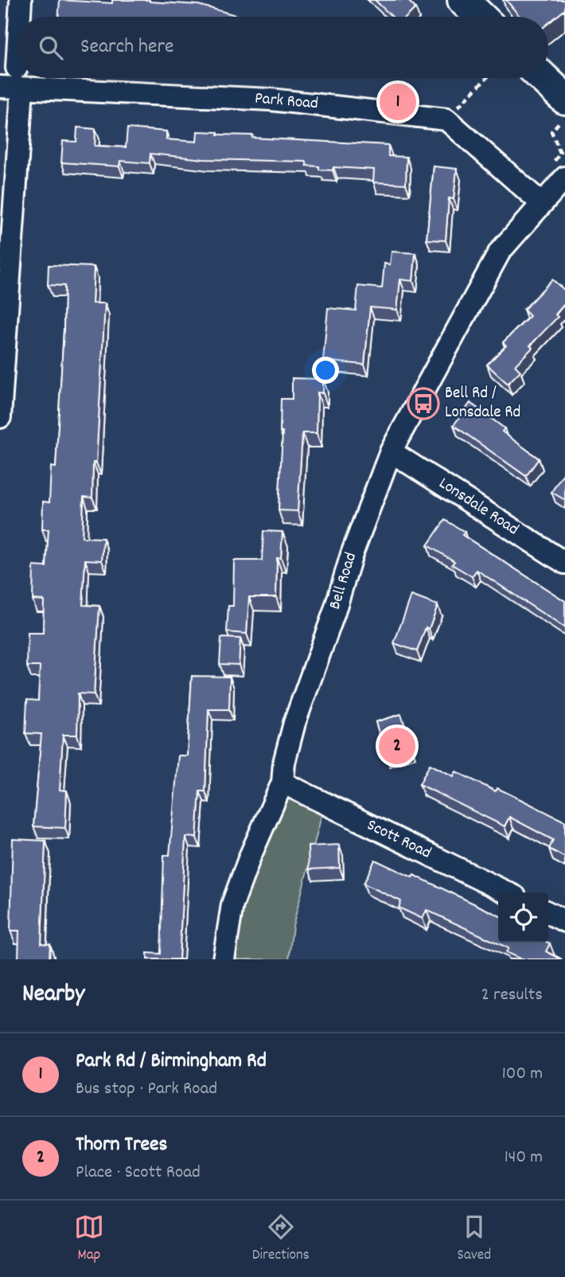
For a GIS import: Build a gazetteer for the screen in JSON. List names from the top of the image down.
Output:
{
  "streets": {
    "street": [
      "Park Road",
      "Lonsdale Road",
      "Bell Road",
      "Scott Road"
    ]
  },
  "crossings": [
    ["Lonsdale Road", "Bell Road"],
    ["Bell Road", "Scott Road"]
  ],
  "places": {
    "bus stop": ["Bell Rd / Lonsdale Rd"]
  },
  "page": {
    "search": "Search here",
    "pins": ["1", "2"],
    "heading": ["Nearby", "2 results"],
    "list": [
      {
        "mark": "1",
        "name": "Park Rd / Birmingham Rd",
        "note": "Bus stop · Park Road",
        "value": "100 m"
      },
      {
        "mark": "2",
        "name": "Thorn Trees",
        "note": "Place · Scott Road",
        "value": "140 m"
      }
    ],
    "nav": ["Map", "Directions", "Saved"]
  }
}
